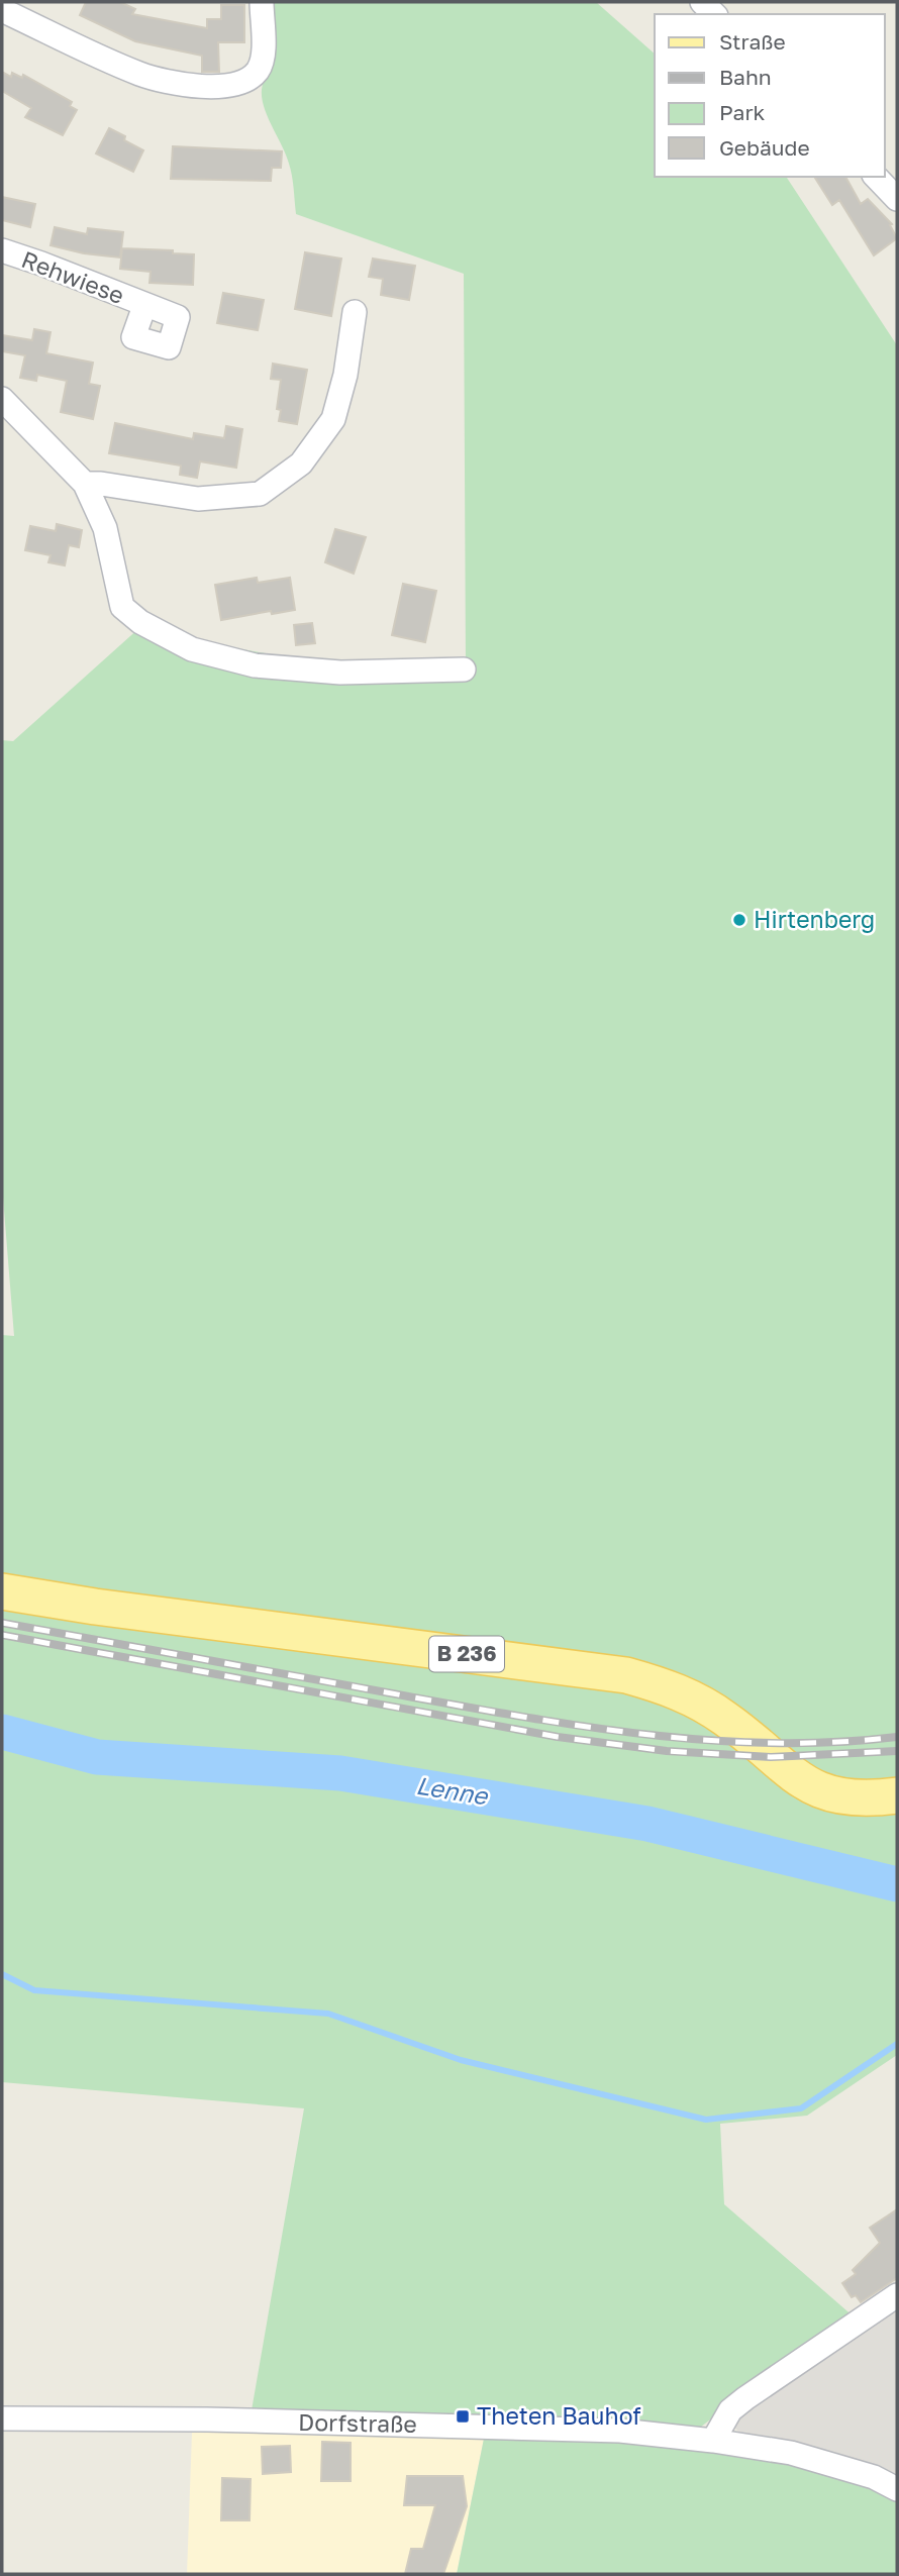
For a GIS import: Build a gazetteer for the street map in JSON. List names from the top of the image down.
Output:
{
  "streets": {
    "main road": ["B 236"],
    "street": ["Rehwiese", "Dorfstraße"]
  },
  "water": ["Lenne"],
  "places": {
    "other": ["Hirtenberg"],
    "transit": ["Theten Bauhof"]
  },
  "legend": [
    "Straße",
    "Bahn",
    "Park",
    "Gebäude"
  ]
}
